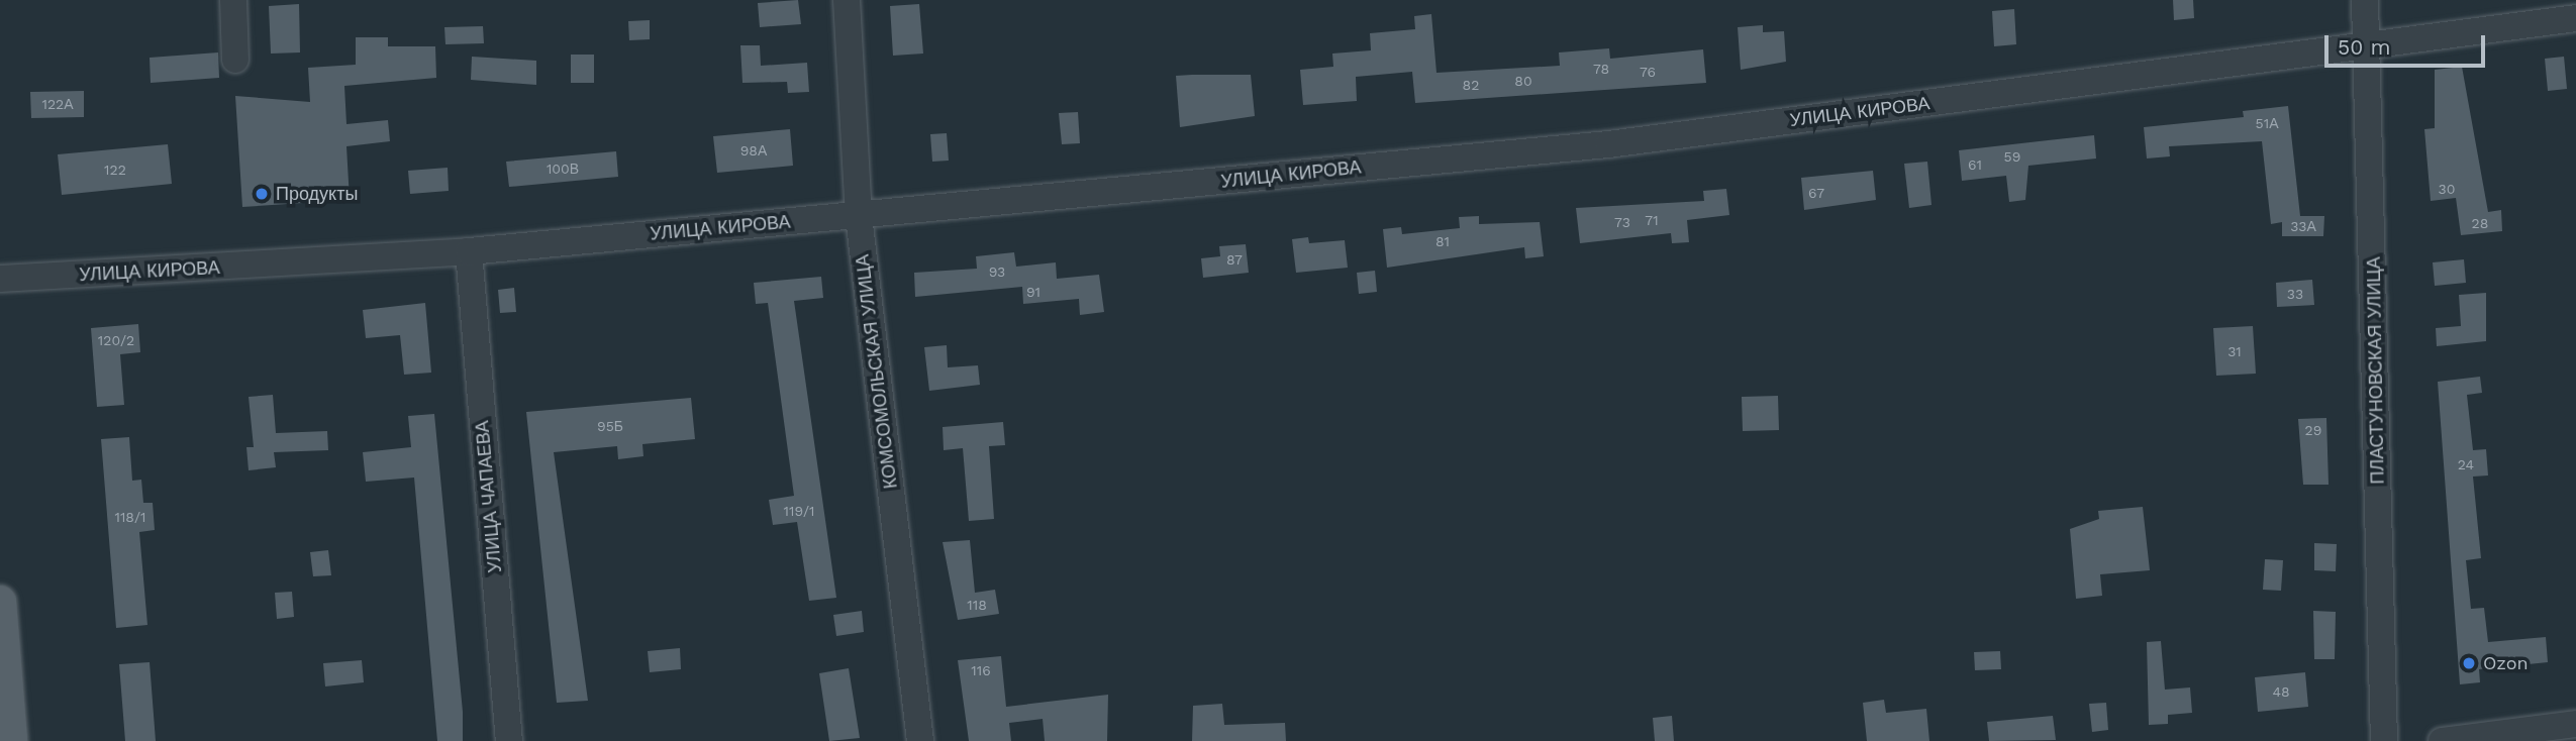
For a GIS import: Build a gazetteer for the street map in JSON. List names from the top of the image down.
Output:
{
  "streets": {
    "street": [
      "УЛИЦА КИРОВА",
      "ПЛАСТУНОВСКАЯ УЛИЦА",
      "КОМСОМОЛЬСКАЯ УЛИЦА",
      "УЛИЦА ЧАПАЕВА"
    ]
  },
  "crossings": [
    ["УЛИЦА КИРОВА", "ПЛАСТУНОВСКАЯ УЛИЦА"],
    ["УЛИЦА КИРОВА", "КОМСОМОЛЬСКАЯ УЛИЦА"],
    ["УЛИЦА КИРОВА", "УЛИЦА ЧАПАЕВА"]
  ],
  "places": ["Продукты", "Ozon"],
  "house_numbers": [
    "78",
    "76",
    "80",
    "82",
    "122А",
    "51А",
    "98А",
    "59",
    "61",
    "100В",
    "122",
    "30",
    "67",
    "71",
    "73",
    "28",
    "33А",
    "81",
    "87",
    "93",
    "91",
    "33",
    "120/2",
    "31",
    "95Б",
    "29",
    "24",
    "119/1",
    "118/1",
    "118",
    "116",
    "48"
  ],
  "scale_bar": "50 m"
}
